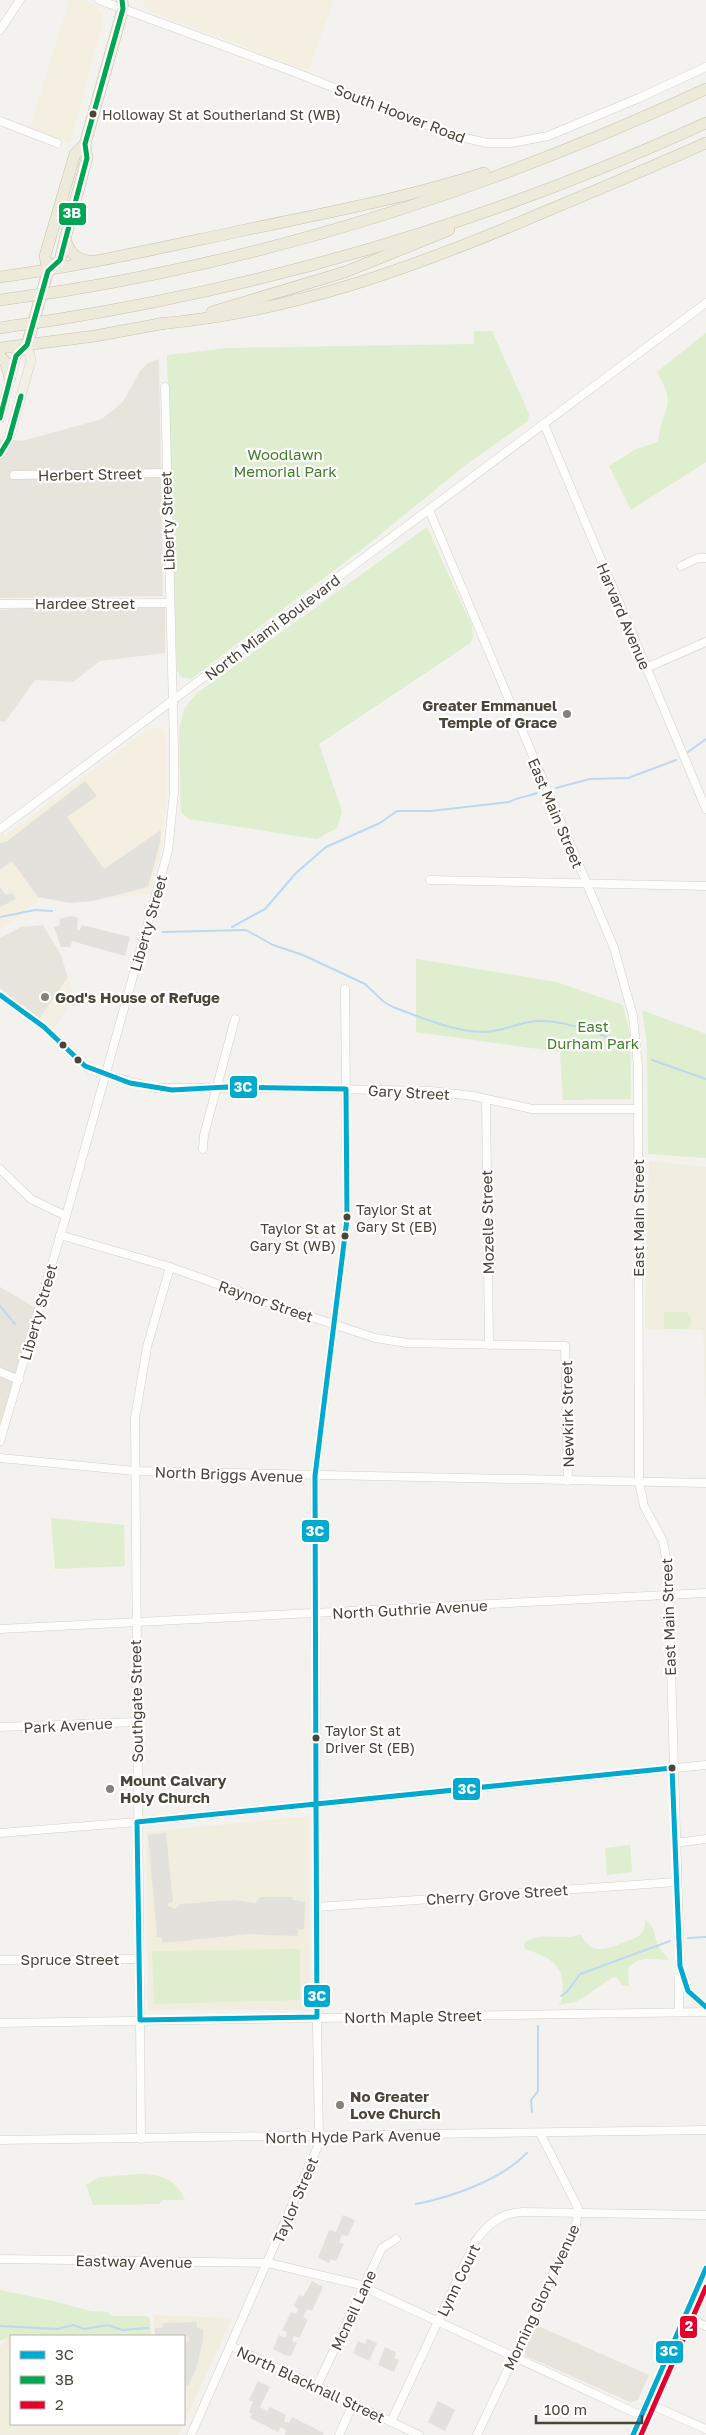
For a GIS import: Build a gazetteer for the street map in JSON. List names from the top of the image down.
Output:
{
  "streets": {
    "street": [
      "South Hoover Road",
      "Herbert Street",
      "Liberty Street",
      "Hardee Street",
      "Harvard Avenue",
      "North Miami Boulevard",
      "East Main Street",
      "Gary Street",
      "Mozelle Street",
      "Raynor Street",
      "Newkirk Street",
      "North Briggs Avenue",
      "North Guthrie Avenue",
      "Southgate Street",
      "Park Avenue",
      "Cherry Grove Street",
      "Spruce Street",
      "North Maple Street",
      "North Hyde Park Avenue",
      "Taylor Street",
      "Eastway Avenue",
      "Lynn Court",
      "Morning Glory Avenue",
      "Mcneil Lane",
      "North Blacknall Street"
    ]
  },
  "crossings": [
    ["Herbert Street", "Liberty Street"],
    ["Liberty Street", "Hardee Street"],
    ["Liberty Street", "North Miami Boulevard"],
    ["Liberty Street", "Gary Street"],
    ["Liberty Street", "Raynor Street"],
    ["Harvard Avenue", "North Miami Boulevard"],
    ["North Miami Boulevard", "East Main Street"],
    ["East Main Street", "Gary Street"],
    ["East Main Street", "North Briggs Avenue"],
    ["East Main Street", "North Guthrie Avenue"],
    ["East Main Street", "Cherry Grove Street"],
    ["East Main Street", "North Maple Street"],
    ["Gary Street", "Mozelle Street"],
    ["Gary Street", "Taylor Street"],
    ["Mozelle Street", "Raynor Street"],
    ["Raynor Street", "Newkirk Street"],
    ["Raynor Street", "Southgate Street"],
    ["Raynor Street", "Taylor Street"],
    ["Newkirk Street", "North Briggs Avenue"],
    ["North Briggs Avenue", "Southgate Street"],
    ["North Briggs Avenue", "Taylor Street"],
    ["North Guthrie Avenue", "Southgate Street"],
    ["North Guthrie Avenue", "Taylor Street"],
    ["Southgate Street", "Park Avenue"],
    ["Southgate Street", "Spruce Street"],
    ["Southgate Street", "North Maple Street"],
    ["Southgate Street", "North Hyde Park Avenue"],
    ["Cherry Grove Street", "Taylor Street"],
    ["North Maple Street", "Taylor Street"],
    ["North Hyde Park Avenue", "Taylor Street"],
    ["North Hyde Park Avenue", "Morning Glory Avenue"],
    ["Taylor Street", "Eastway Avenue"],
    ["Taylor Street", "North Blacknall Street"],
    ["Eastway Avenue", "Lynn Court"],
    ["Eastway Avenue", "Morning Glory Avenue"],
    ["Eastway Avenue", "Mcneil Lane"],
    ["Lynn Court", "Morning Glory Avenue"],
    ["Lynn Court", "North Blacknall Street"],
    ["Mcneil Lane", "North Blacknall Street"]
  ],
  "parks": ["Woodlawn Memorial Park", "East Durham Park"],
  "places": [
    "Holloway St at Southerland St (WB)",
    "Greater Emmanuel Temple of Grace",
    "God's House of Refuge",
    "Taylor St at Gary St (EB)",
    "Taylor St at Gary St (WB)",
    "Taylor St at Driver St (EB)",
    "Mount Calvary Holy Church",
    "No Greater Love Church"
  ],
  "lines": ["transit line 3B", "transit line 3C", "transit line 2"],
  "legend": ["3C", "3B", "2"],
  "scale_bar": "100 m"
}
